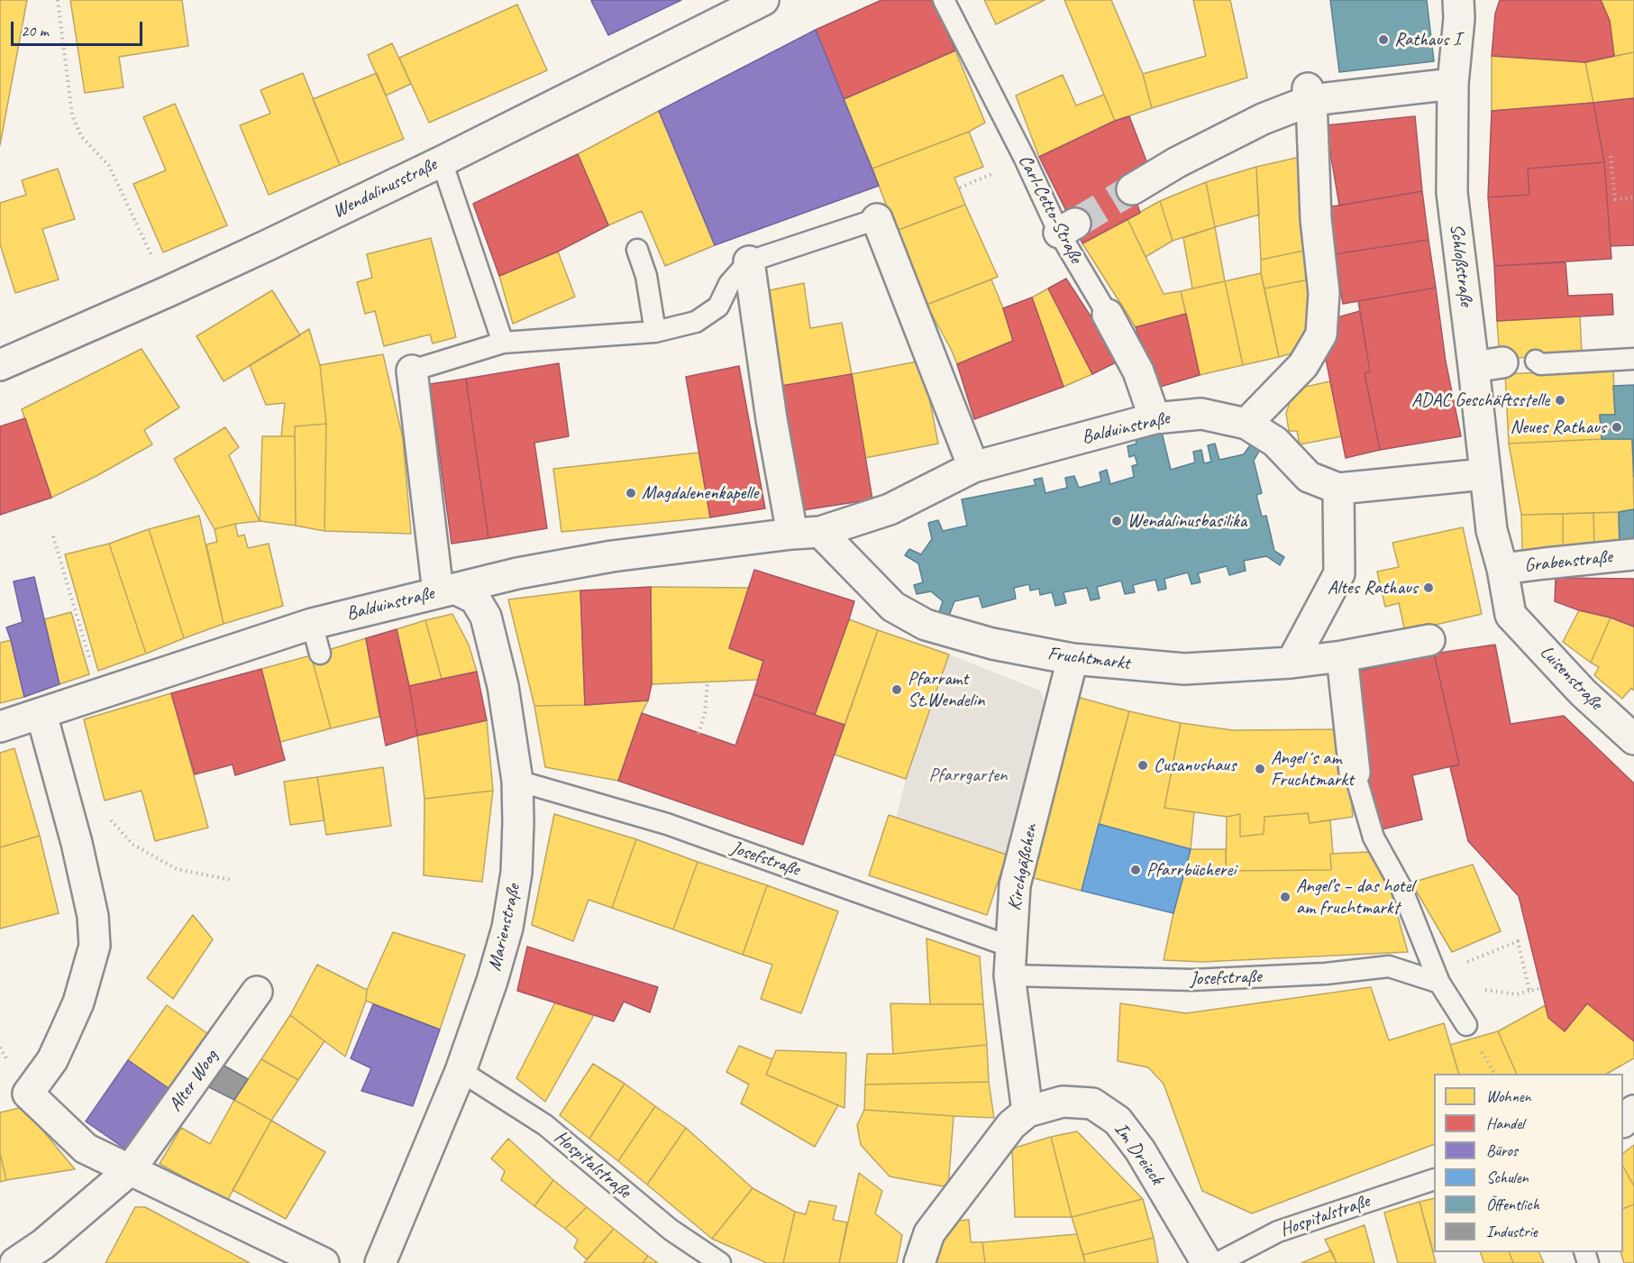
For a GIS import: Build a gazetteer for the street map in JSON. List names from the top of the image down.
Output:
{
  "streets": {
    "street": [
      "Wendalinusstraße",
      "Carl-Cetto-Straße",
      "Schloßstraße",
      "Balduinstraße",
      "Grabenstraße",
      "Fruchtmarkt",
      "Luisenstraße",
      "Kirchgäßchen",
      "Marienstraße",
      "Alter Woog",
      "Im Dreieck"
    ],
    "lane": ["Josefstraße", "Hospitalstraße"]
  },
  "crossings": [
    ["Carl-Cetto-Straße", "Balduinstraße"],
    ["Schloßstraße", "Balduinstraße"],
    ["Schloßstraße", "Luisenstraße"],
    ["Balduinstraße", "Fruchtmarkt"],
    ["Balduinstraße", "Marienstraße"],
    ["Grabenstraße", "Luisenstraße"],
    ["Fruchtmarkt", "Kirchgäßchen"],
    ["Josefstraße", "Kirchgäßchen"],
    ["Josefstraße", "Marienstraße"],
    ["Kirchgäßchen", "Im Dreieck"],
    ["Marienstraße", "Hospitalstraße"]
  ],
  "parks": ["Pfarrgarten"],
  "places": [
    "Rathaus I",
    "ADAC Geschäftsstelle",
    "Neues Rathaus",
    "Magdalenenkapelle",
    "Wendalinusbasilika",
    "Altes Rathaus",
    "Pfarramt St.Wendelin",
    "Cusanushaus",
    "Angel´s am Fruchtmarkt",
    "Pfarrbücherei",
    "Angel’s – das hotel am fruchtmarkt"
  ],
  "legend": [
    "Wohnen",
    "Handel",
    "Büros",
    "Schulen",
    "Öffentlich",
    "Industrie"
  ],
  "scale_bar": "20 m"
}
